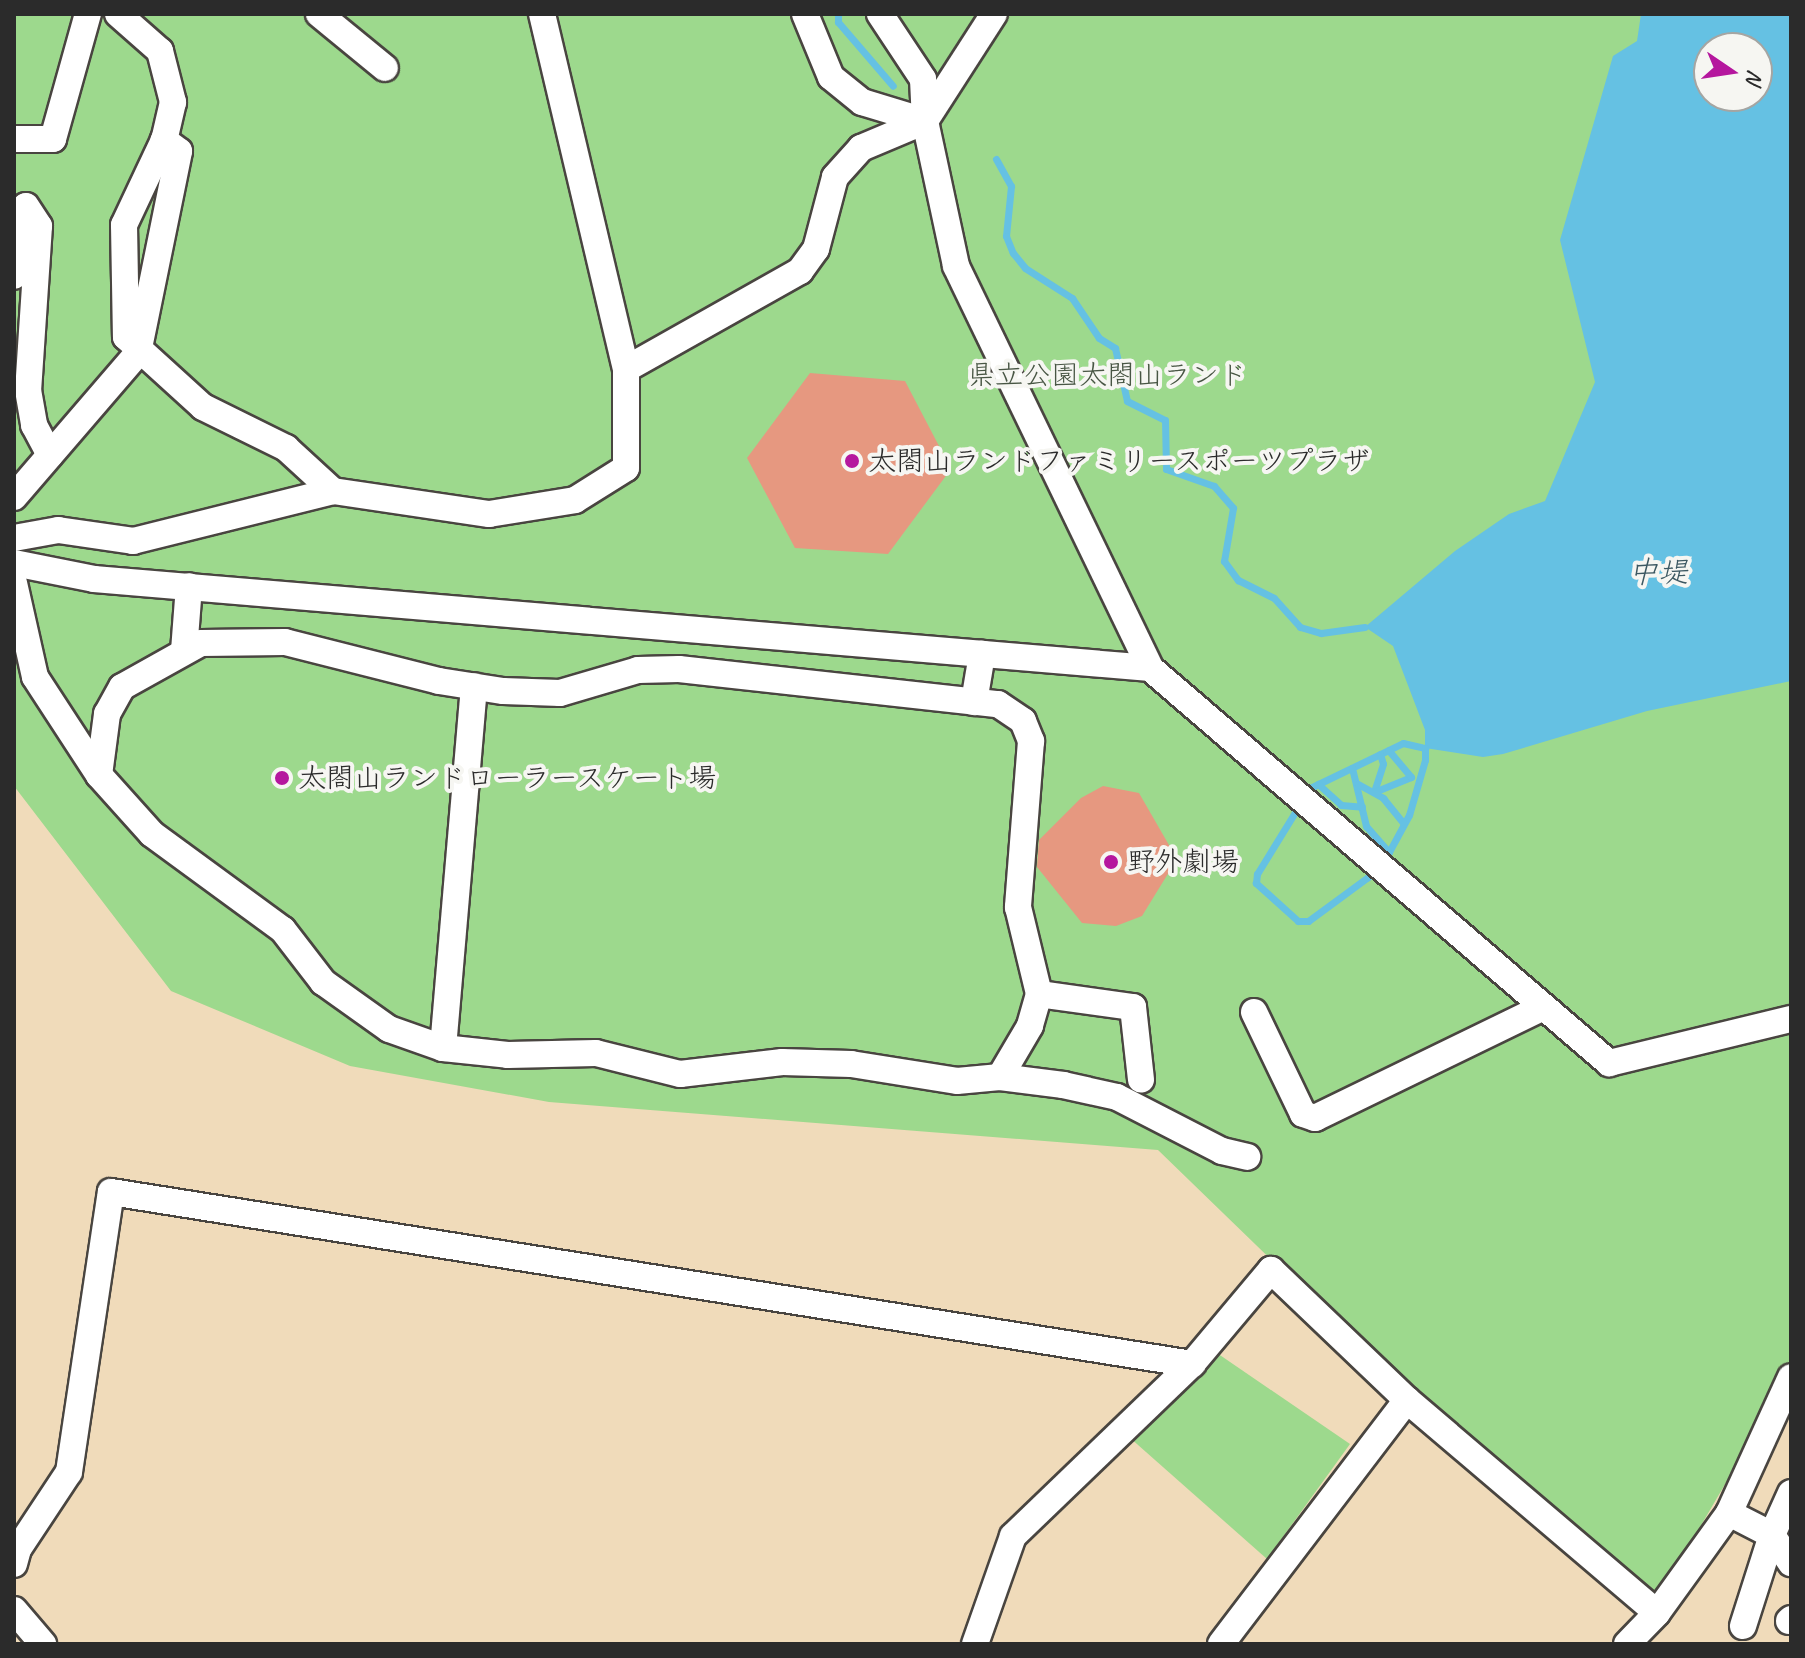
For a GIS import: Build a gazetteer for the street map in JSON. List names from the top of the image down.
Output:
{
  "water": ["中堤"],
  "parks": ["県立公園太閤山ランド"],
  "places": ["太閤山ランドファミリースポーツプラザ", "太閤山ランドローラースケート場", "野外劇場"],
  "north": "right"
}
